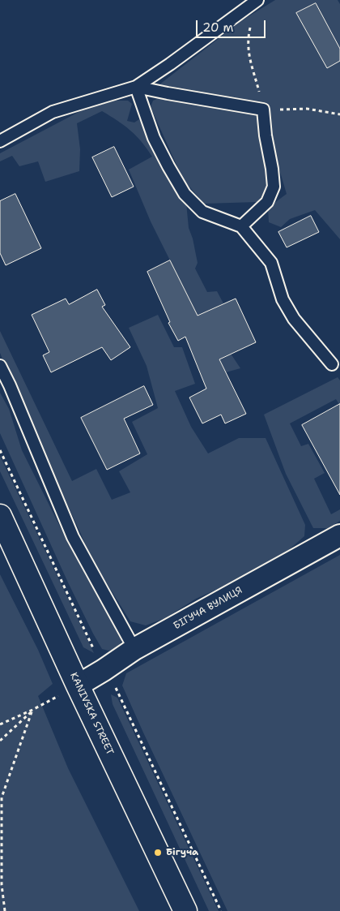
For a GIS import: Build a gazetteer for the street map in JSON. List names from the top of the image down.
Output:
{
  "streets": {
    "main road": ["KANIVSKA STREET"],
    "street": ["БІГУЧА ВУЛИЦЯ"]
  },
  "crossings": [
    ["БІГУЧА ВУЛИЦЯ", "KANIVSKA STREET"]
  ],
  "places": ["Бігуча"],
  "scale_bar": "20 m"
}
